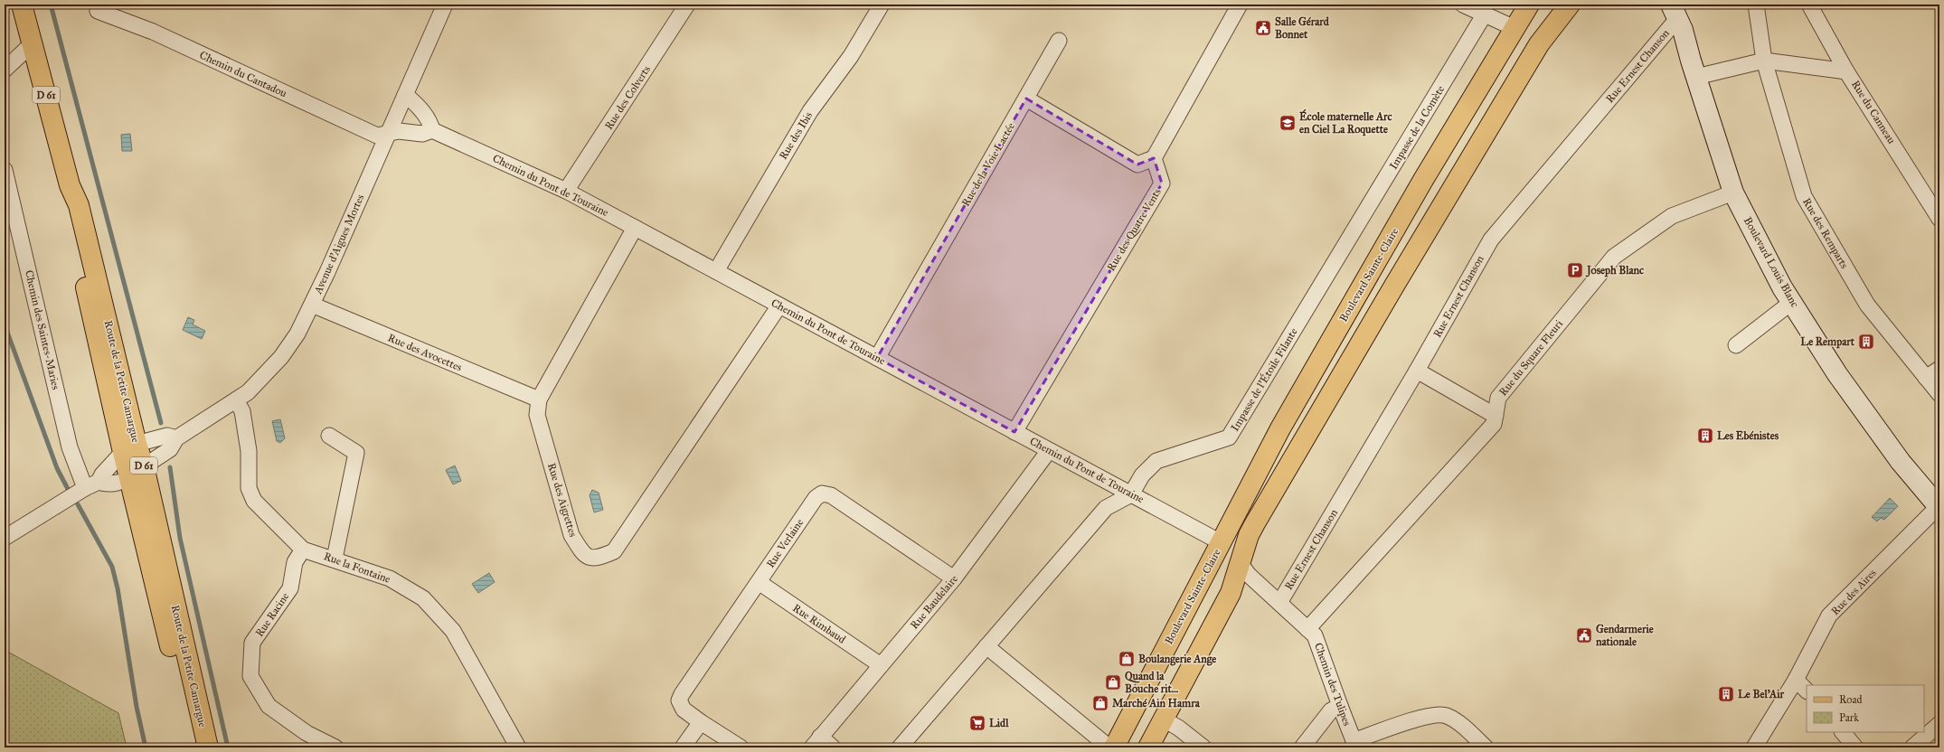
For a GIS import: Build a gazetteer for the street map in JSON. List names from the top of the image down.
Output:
{
  "streets": {
    "main road": [
      "D 61",
      "Boulevard Louis Blanc",
      "Boulevard Sainte-Claire",
      "Route de la Petite Camargue"
    ],
    "street": [
      "Rue Ernest Chanson",
      "Chemin du Cantadou",
      "Rue des Colverts",
      "Rue du Canneau",
      "Impasse de la Comète",
      "Rue des Ibis",
      "Rue de la Voie Lactée",
      "Chemin du Pont de Touraine",
      "Rue des Quatre Vents",
      "Rue des Remparts",
      "Avenue d'Aigues Mortes",
      "Chemin des Saintes-Maries",
      "Rue des Avocettes",
      "Rue du Square Fleuri",
      "Impasse de l'Étoile Filante",
      "Rue des Aigrettes",
      "Rue Verlaine",
      "Rue la Fontaine",
      "Rue des Aires",
      "Rue Baudelaire",
      "Rue Racine",
      "Rue Rimbaud",
      "Chemin des Tulipes"
    ]
  },
  "crossings": [
    ["Rue Ernest Chanson", "Boulevard Louis Blanc"],
    ["Rue Ernest Chanson", "Chemin des Tulipes"],
    ["Chemin du Cantadou", "Avenue d'Aigues Mortes"],
    ["Rue des Colverts", "Chemin du Pont de Touraine"],
    ["Impasse de la Comète", "Impasse de l'Étoile Filante"],
    ["Rue des Ibis", "Chemin du Pont de Touraine"],
    ["Rue de la Voie Lactée", "Chemin du Pont de Touraine"],
    ["Chemin du Pont de Touraine", "Rue des Quatre Vents"],
    ["Chemin du Pont de Touraine", "Boulevard Sainte-Claire"],
    ["Chemin du Pont de Touraine", "Impasse de l'Étoile Filante"],
    ["Chemin du Pont de Touraine", "Rue des Aigrettes"],
    ["Chemin du Pont de Touraine", "Rue Baudelaire"],
    ["Avenue d'Aigues Mortes", "Chemin des Saintes-Maries"],
    ["Avenue d'Aigues Mortes", "Rue des Avocettes"],
    ["Avenue d'Aigues Mortes", "Route de la Petite Camargue"],
    ["Avenue d'Aigues Mortes", "Rue la Fontaine"],
    ["Boulevard Louis Blanc", "Rue du Square Fleuri"],
    ["Boulevard Louis Blanc", "Rue des Aires"],
    ["Boulevard Sainte-Claire", "Chemin des Tulipes"],
    ["Rue des Avocettes", "Rue des Aigrettes"],
    ["Rue du Square Fleuri", "Chemin des Tulipes"],
    ["Rue Verlaine", "Rue Baudelaire"],
    ["Rue Verlaine", "Rue Rimbaud"],
    ["Rue la Fontaine", "Rue Racine"],
    ["Rue Baudelaire", "Rue Rimbaud"]
  ],
  "places": {
    "public building": ["Salle Gérard Bonnet", "Gendarmerie nationale"],
    "school or university": ["École maternelle Arc en Ciel La Roquette"],
    "parking": ["Joseph Blanc"],
    "building": ["Le Rempart", "Les Ebénistes", "Le Bel'Air"],
    "shop": ["Boulangerie Ange", "Quand la Bouche rit...", "Marché Ain Hamra"],
    "supermarket": ["Lidl"]
  },
  "legend": ["Road", "Park"]
}
